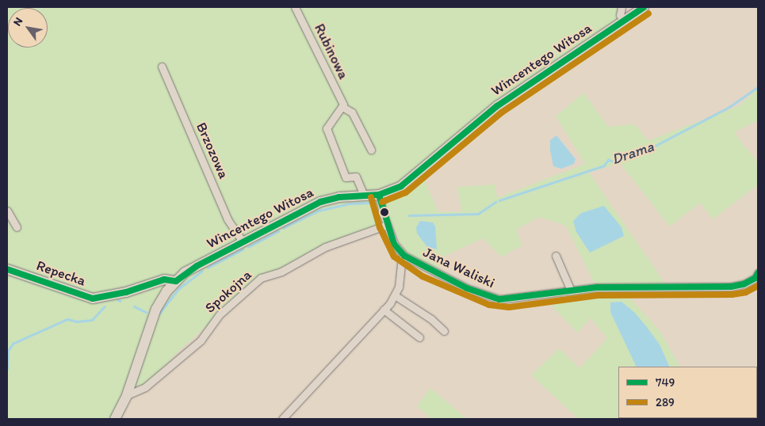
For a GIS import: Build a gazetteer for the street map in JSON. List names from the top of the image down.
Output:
{
  "streets": {
    "street": [
      "Rubinowa",
      "Wincentego Witosa",
      "Brzozowa",
      "Jana Waliski",
      "Repecka",
      "Spokojna"
    ]
  },
  "crossings": [
    ["Wincentego Witosa", "Brzozowa"],
    ["Wincentego Witosa", "Jana Waliski"],
    ["Wincentego Witosa", "Repecka"],
    ["Wincentego Witosa", "Spokojna"],
    ["Jana Waliski", "Spokojna"]
  ],
  "water": ["Drama"],
  "lines": ["transit line 749", "transit line 289"],
  "legend": ["749", "289"],
  "north": "top left"
}
